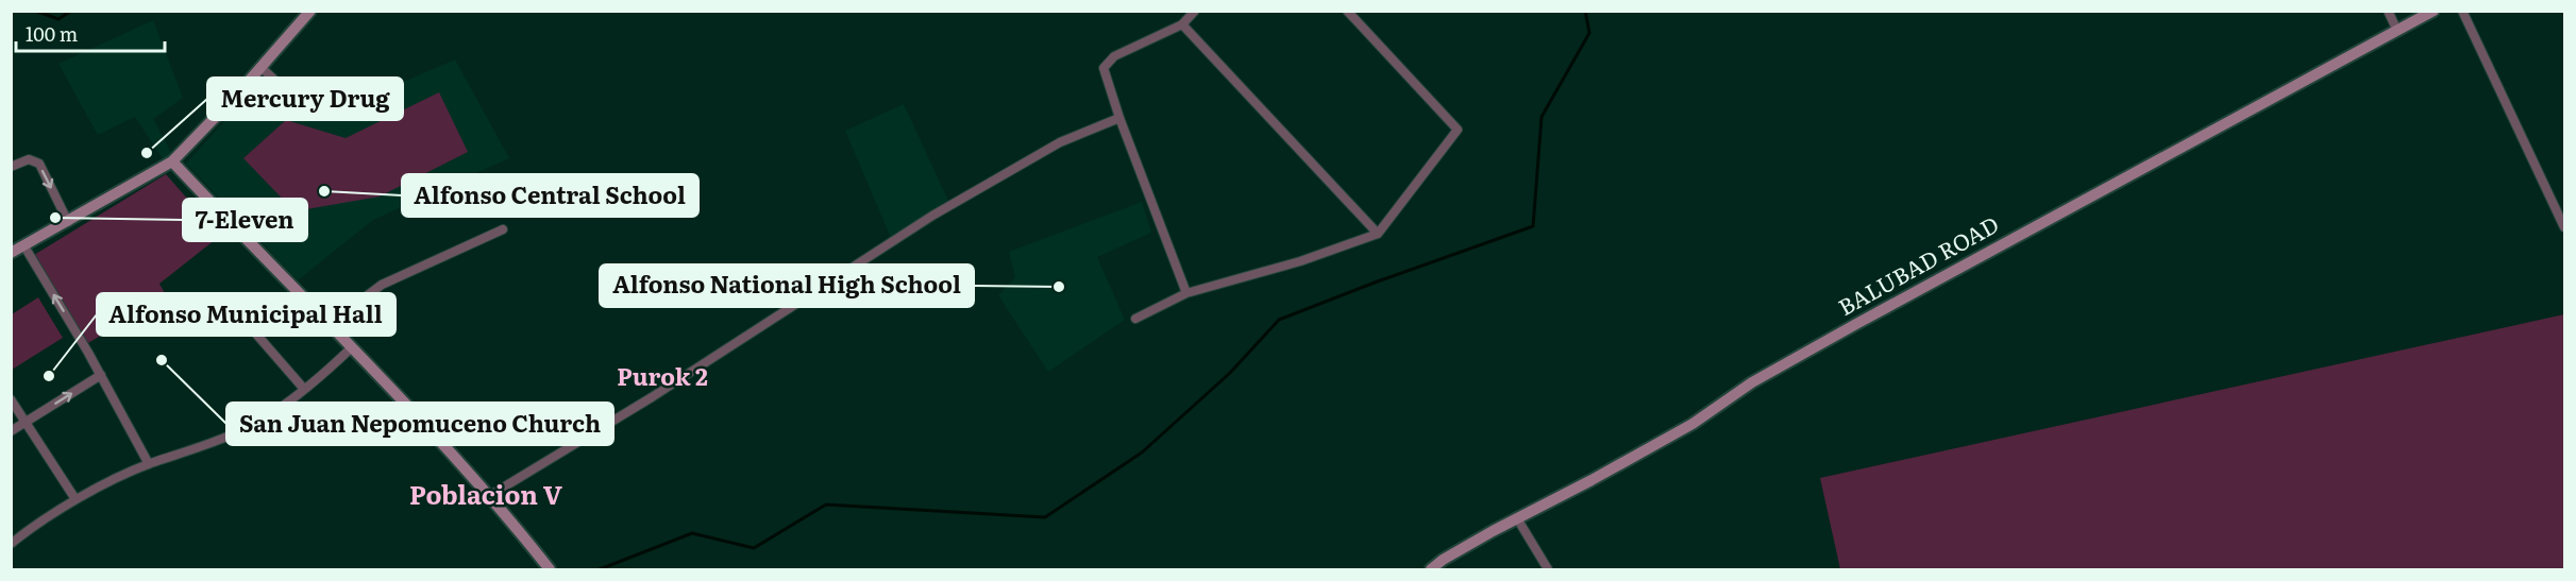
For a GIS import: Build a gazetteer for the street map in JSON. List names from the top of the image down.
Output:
{
  "streets": {
    "street": ["BALUBAD ROAD"]
  },
  "districts": ["Purok 2", "Poblacion V"],
  "places": [
    "Mercury Drug",
    "Alfonso Central School",
    "7-Eleven",
    "Alfonso National High School",
    "San Juan Nepomuceno Church",
    "Alfonso Municipal Hall"
  ],
  "scale_bar": "100 m"
}
